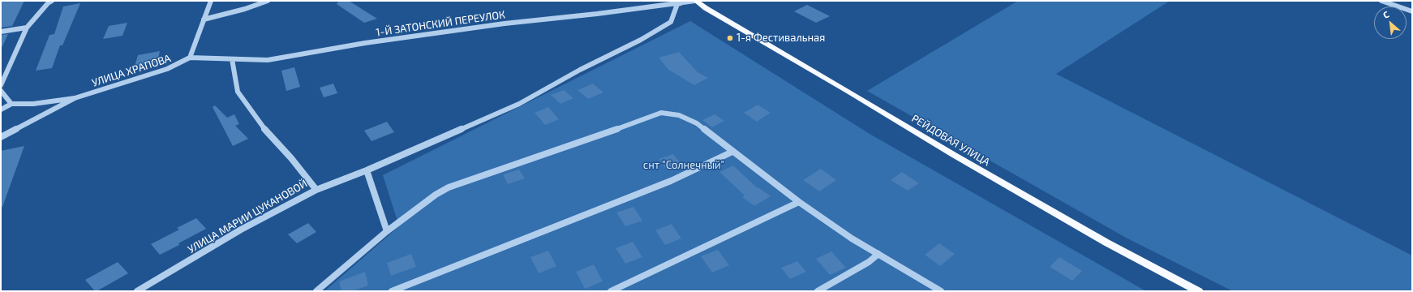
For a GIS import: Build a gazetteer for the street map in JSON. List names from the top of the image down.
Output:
{
  "streets": {
    "main road": ["РЕЙДОВАЯ УЛИЦА"],
    "street": ["1-Й ЗАТОНСКИЙ ПЕРЕУЛОК", "УЛИЦА ХРАПОВА", "УЛИЦА МАРИИ ЦУКАНОВОЙ"]
  },
  "crossings": [
    ["1-Й ЗАТОНСКИЙ ПЕРЕУЛОК", "УЛИЦА ХРАПОВА"],
    ["1-Й ЗАТОНСКИЙ ПЕРЕУЛОК", "РЕЙДОВАЯ УЛИЦА"],
    ["1-Й ЗАТОНСКИЙ ПЕРЕУЛОК", "УЛИЦА МАРИИ ЦУКАНОВОЙ"]
  ],
  "parks": ["снт \"Солнечный\""],
  "places": ["1-я Фестивальная"],
  "north": "top left"
}
